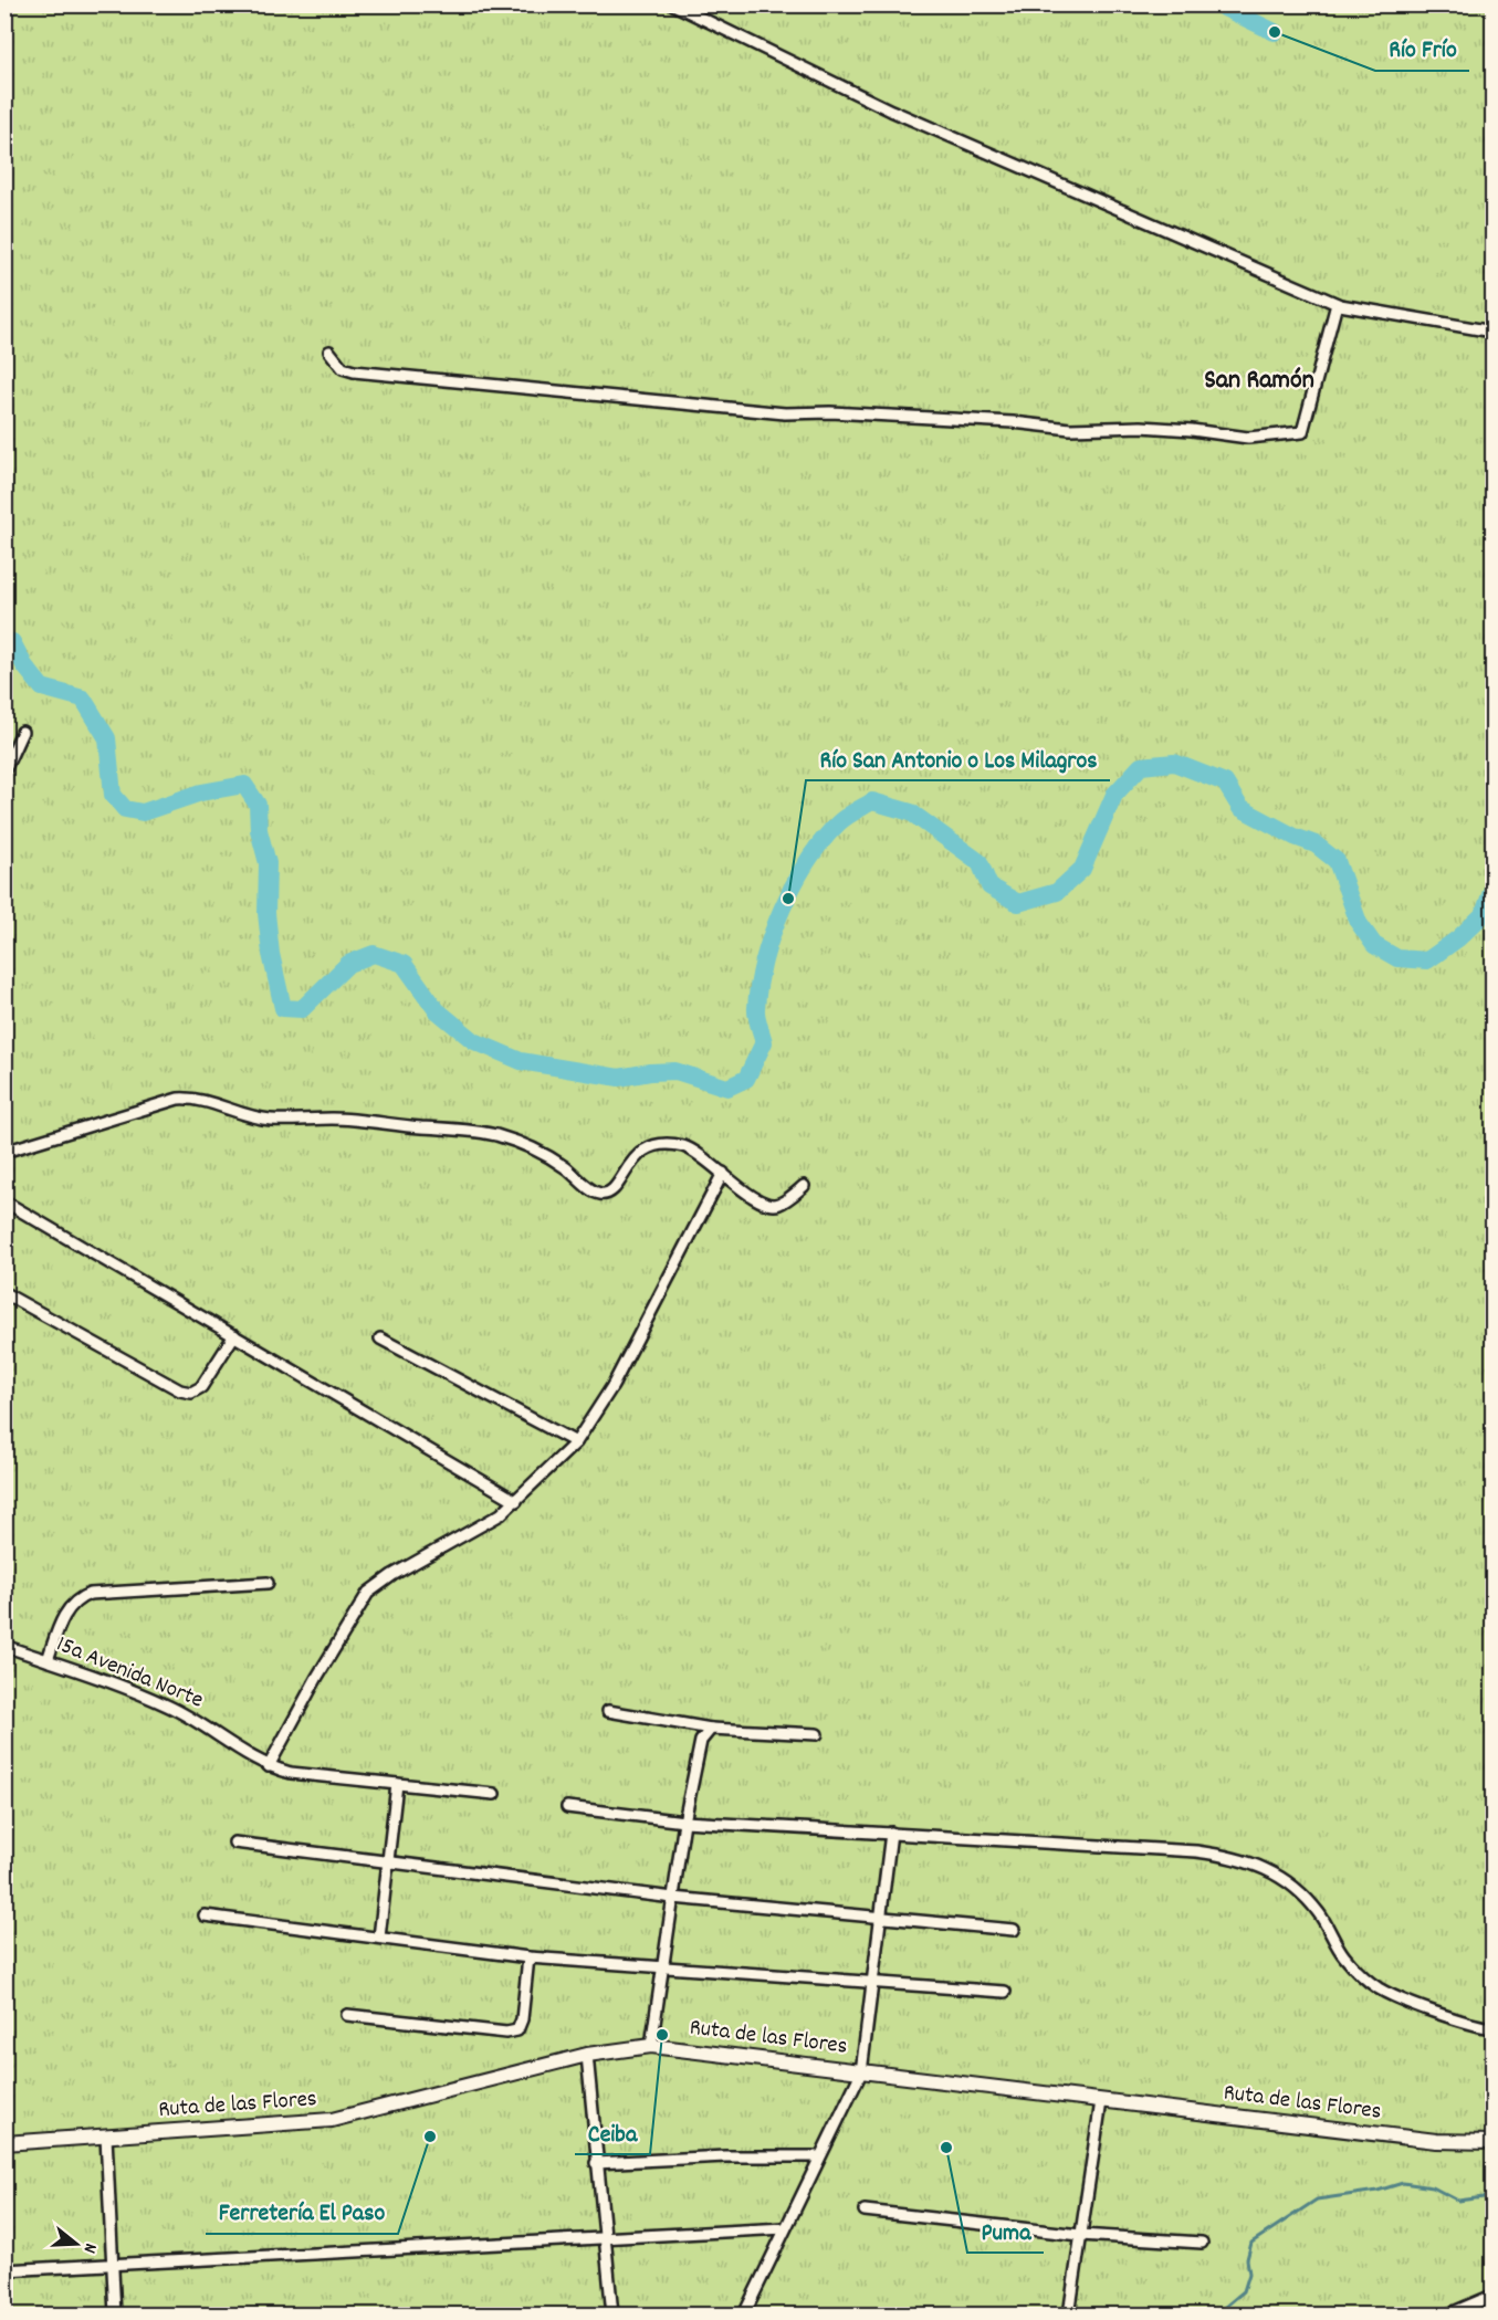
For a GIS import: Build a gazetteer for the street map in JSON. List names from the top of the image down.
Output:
{
  "streets": {
    "main road": ["Ruta de las Flores"],
    "street": ["15a Avenida Norte"]
  },
  "districts": ["San Ramón"],
  "places": [
    "Río Frío",
    "Río San Antonio o Los Milagros",
    "Ceiba",
    "Ferretería El Paso",
    "Puma"
  ],
  "north": "right"
}
